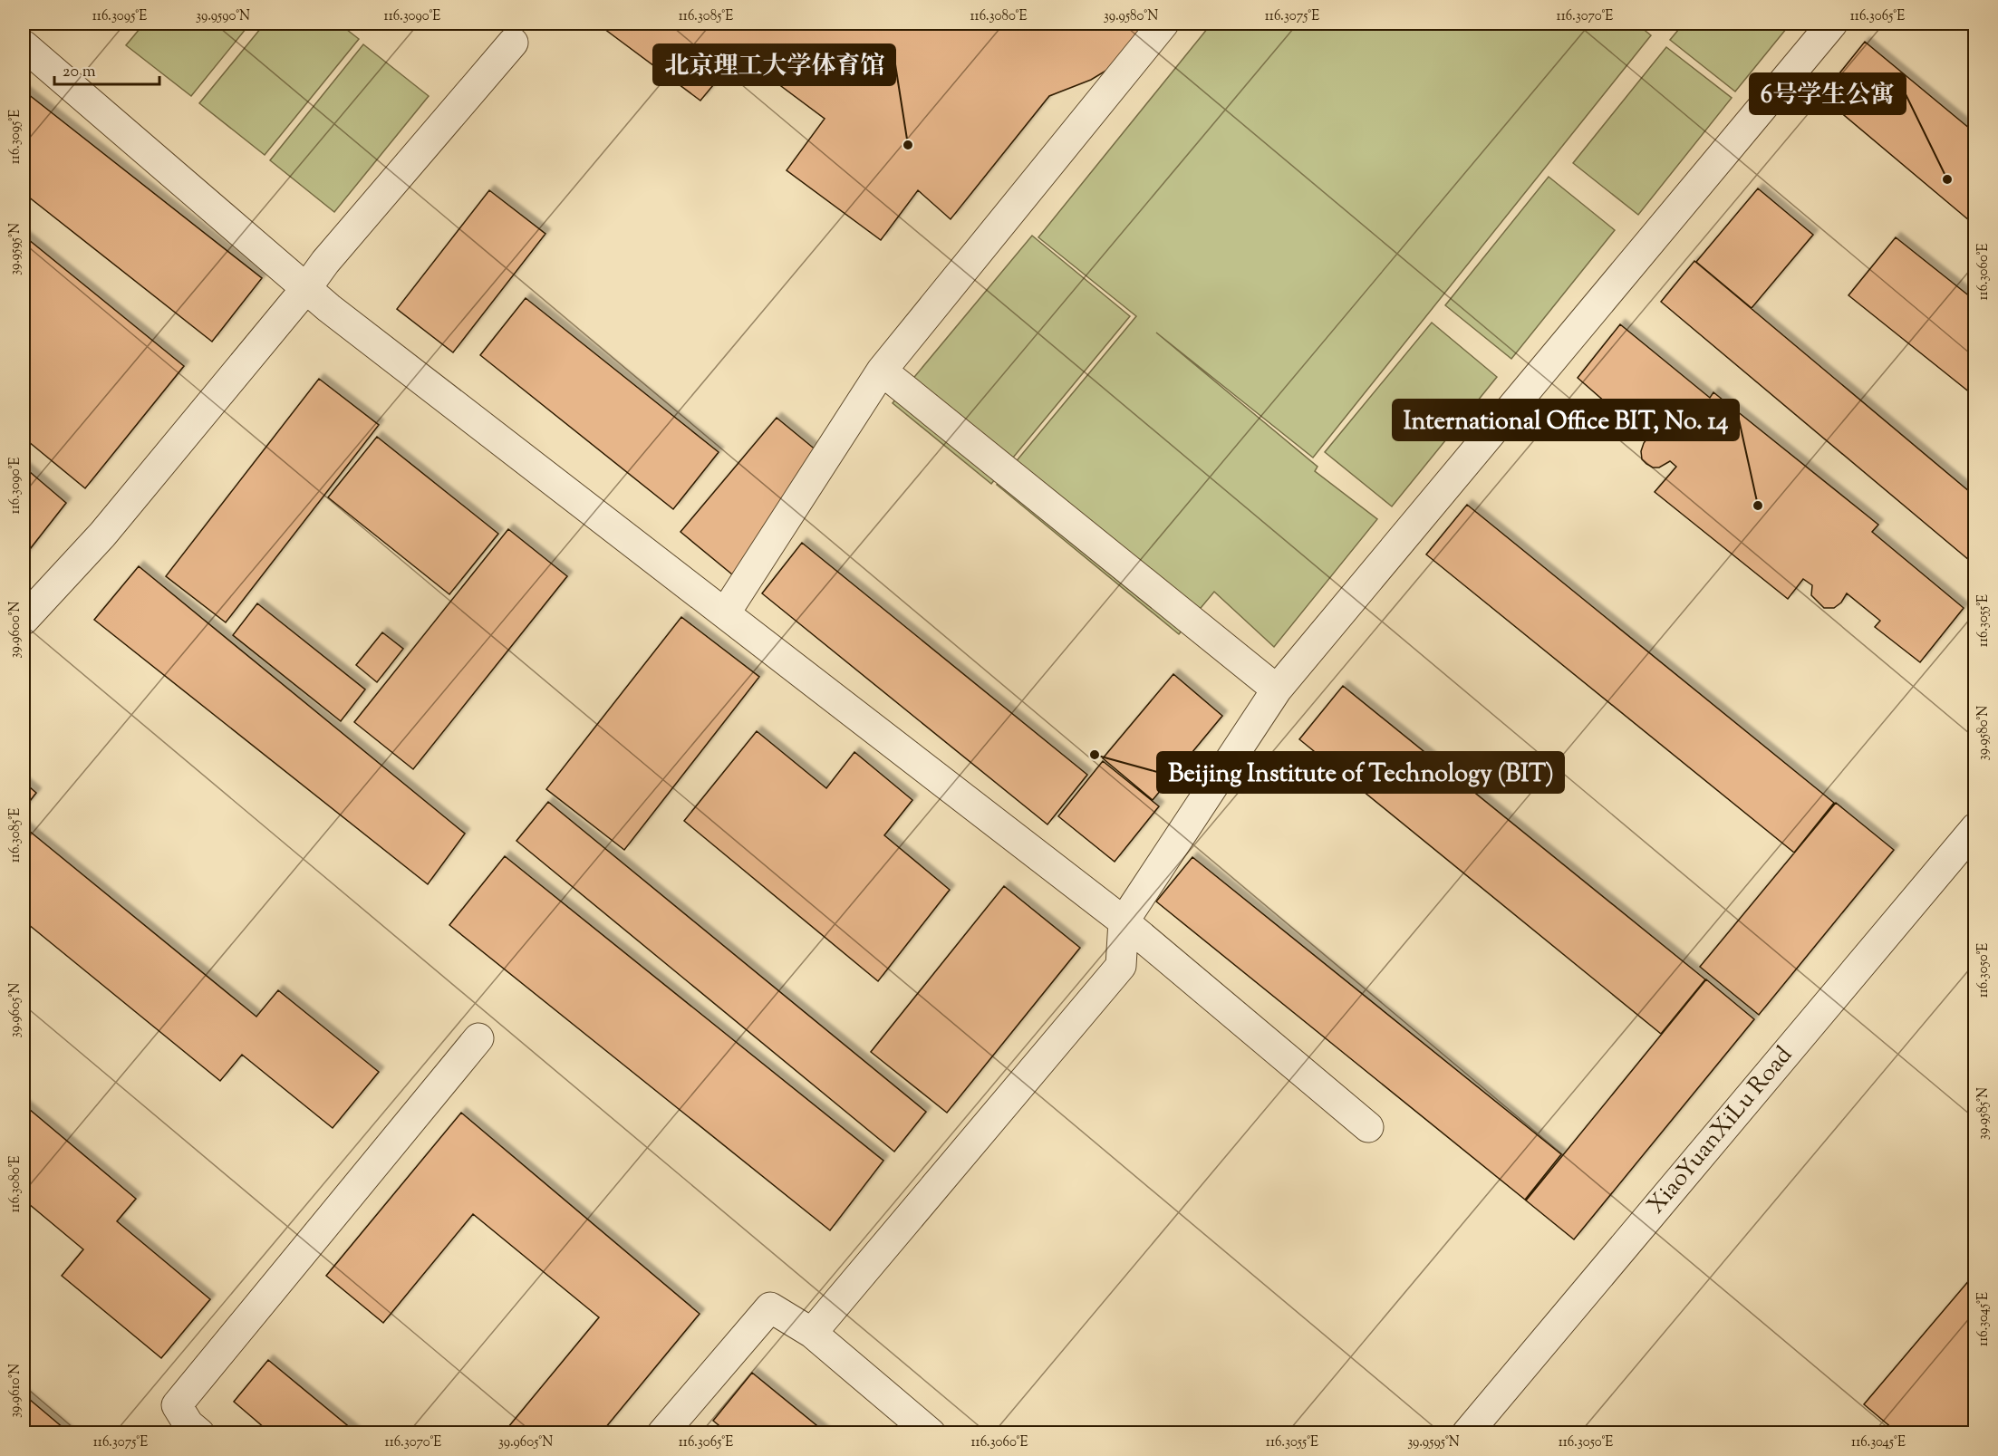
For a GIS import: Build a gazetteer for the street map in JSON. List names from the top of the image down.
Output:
{
  "streets": {
    "street": ["XiaoYuanXiLu Road"]
  },
  "places": [
    "北京理工大学体育馆",
    "6号学生公寓",
    "International Office BIT, No. 14",
    "Beijing Institute of Technology (BIT)"
  ],
  "scale_bar": "20 m",
  "coordinates": [
    "116.3095°E",
    "39.9590°N",
    "116.3090°E",
    "116.3085°E",
    "116.3080°E",
    "39.9580°N",
    "116.3075°E",
    "116.3070°E",
    "116.3065°E",
    "39.9595°N",
    "116.3060°E",
    "116.3055°E",
    "39.9600°N",
    "116.3050°E",
    "39.9605°N",
    "39.9585°N",
    "116.3045°E",
    "39.9610°N"
  ]
}
